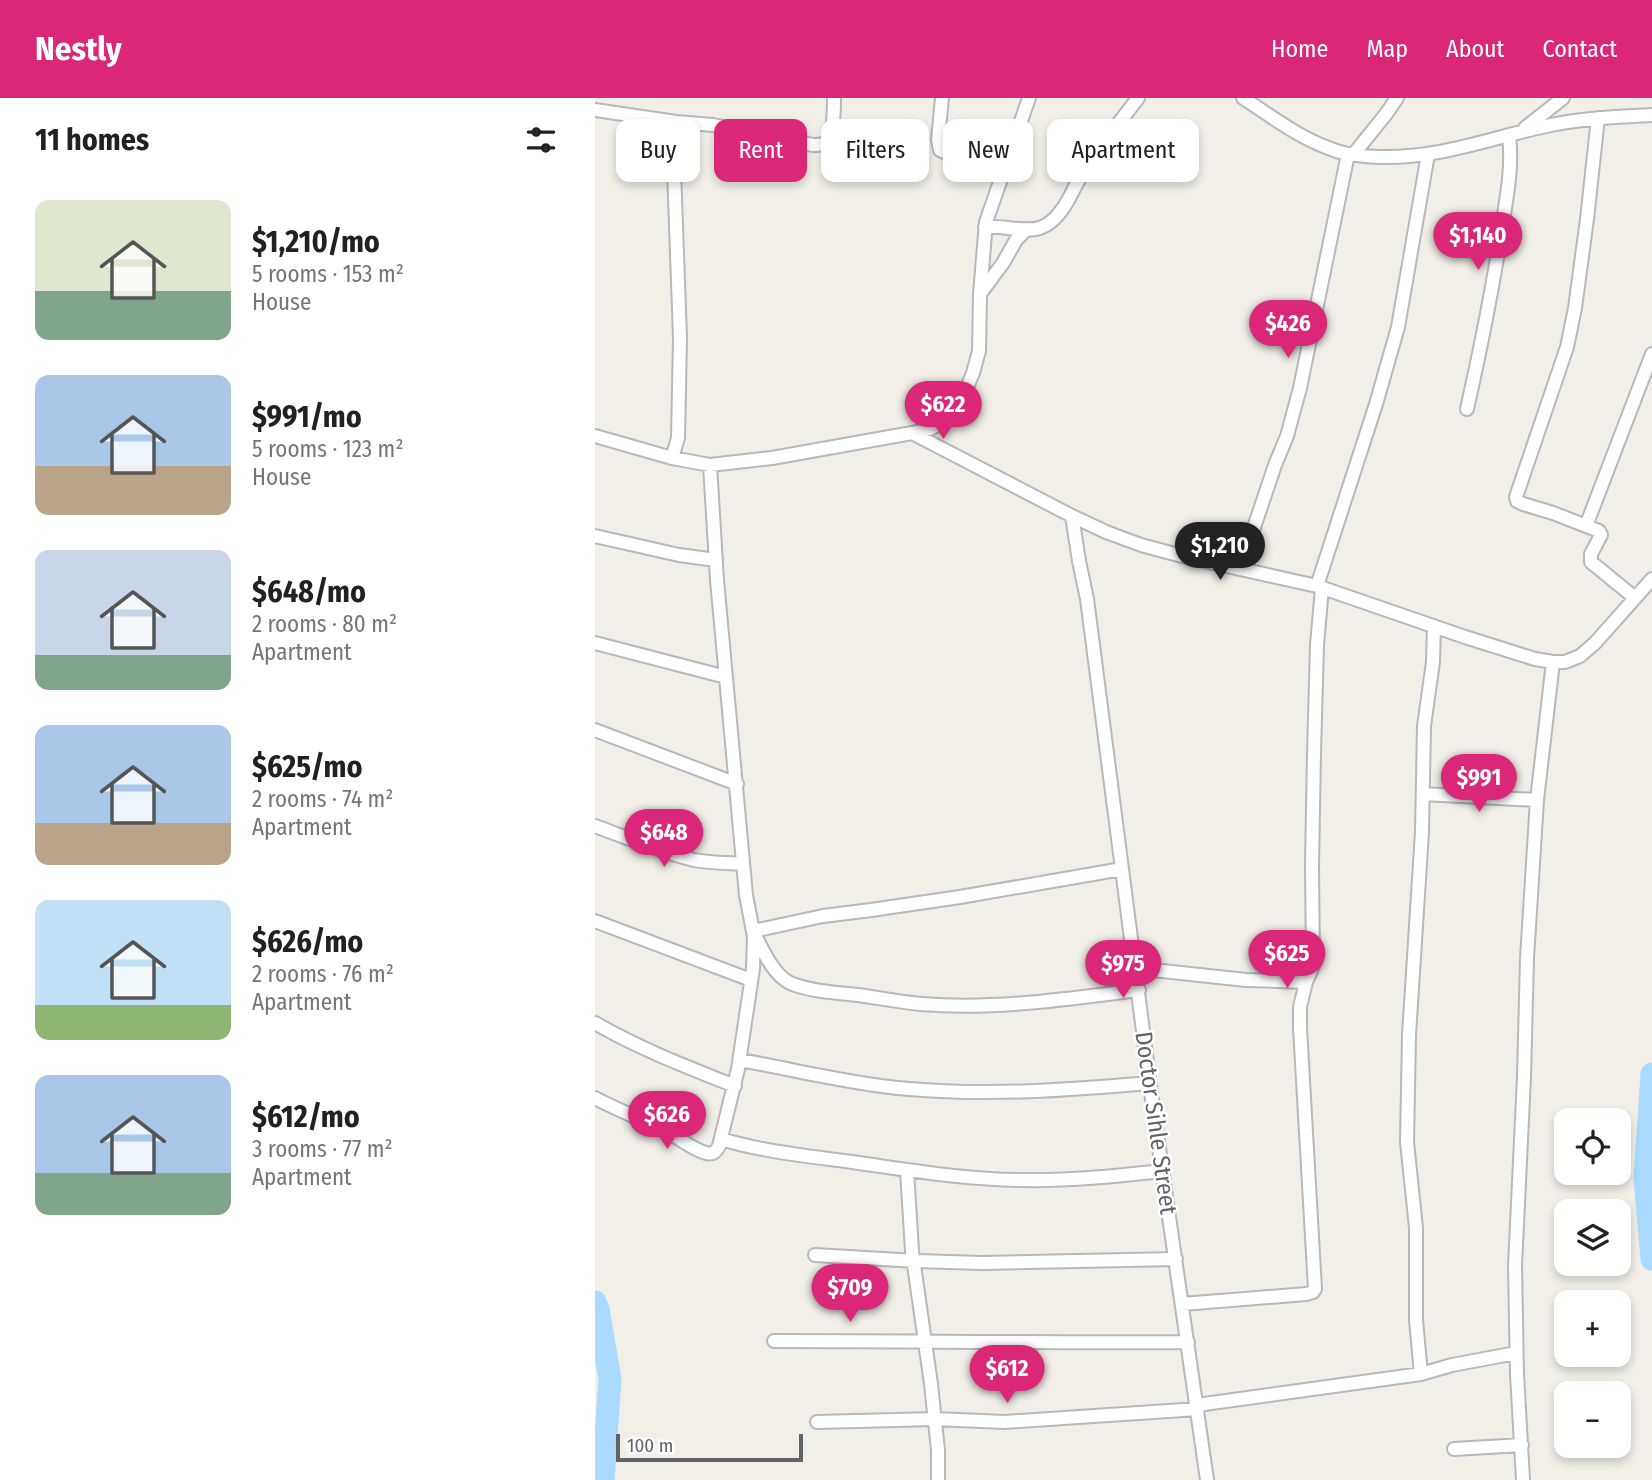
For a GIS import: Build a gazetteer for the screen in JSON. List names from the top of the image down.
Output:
{
  "streets": {
    "street": ["Doctor Sihle Street"]
  },
  "scale_bar": "100 m",
  "page": {
    "header": "Nestly",
    "nav": [
      "Home",
      "Map",
      "About",
      "Contact"
    ],
    "heading": "11 homes",
    "chip": [
      "Buy",
      "Rent",
      "Filters",
      "New",
      "Apartment"
    ],
    "list": [
      {
        "name": "$1,210/mo",
        "note": "5 rooms · 153 m² · House"
      },
      {
        "name": "$991/mo",
        "note": "5 rooms · 123 m² · House"
      },
      {
        "name": "$648/mo",
        "note": "2 rooms · 80 m² · Apartment"
      },
      {
        "name": "$625/mo",
        "note": "2 rooms · 74 m² · Apartment"
      },
      {
        "name": "$626/mo",
        "note": "2 rooms · 76 m² · Apartment"
      },
      {
        "name": "$612/mo",
        "note": "3 rooms · 77 m² · Apartment"
      }
    ],
    "price": [
      "$1,140",
      "$426",
      "$622",
      "$1,210",
      "$991",
      "$648",
      "$625",
      "$975",
      "$626",
      "$709",
      "$612"
    ],
    "map_buttons": ["+", "−"],
    "scale": "100 m"
  }
}
